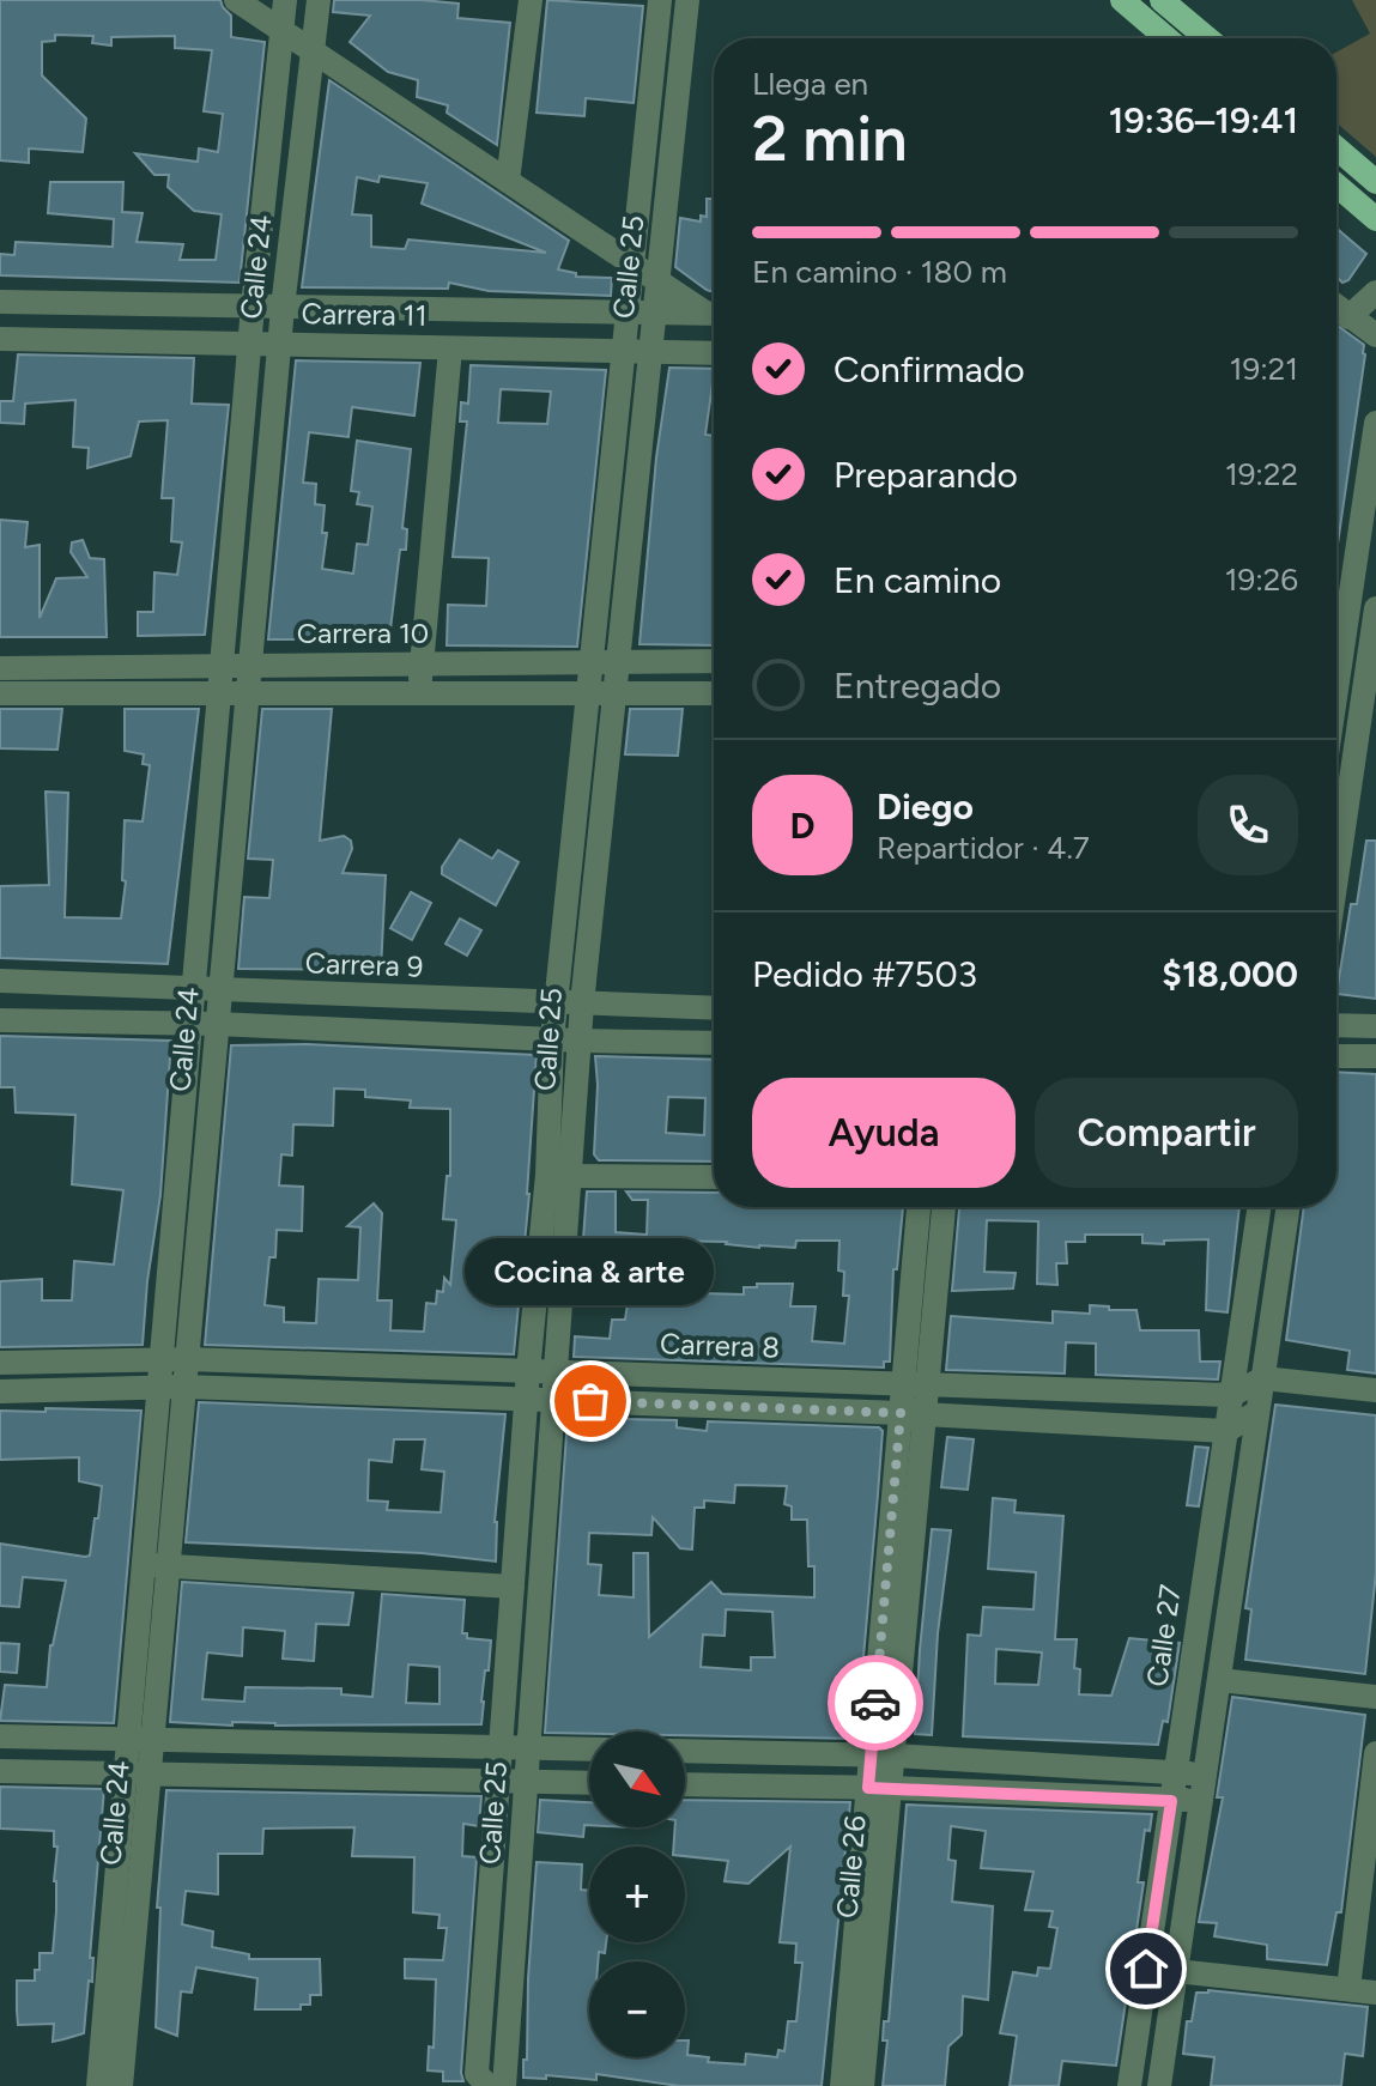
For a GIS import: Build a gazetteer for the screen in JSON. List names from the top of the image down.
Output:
{
  "streets": {
    "street": [
      "Calle 24",
      "Calle 25",
      "Carrera 11",
      "Carrera 10",
      "Carrera 9",
      "Carrera 8",
      "Calle 27",
      "Calle 26"
    ]
  },
  "crossings": [
    ["Calle 24", "Carrera 11"],
    ["Calle 24", "Carrera 10"],
    ["Calle 24", "Carrera 9"],
    ["Calle 24", "Carrera 8"],
    ["Calle 25", "Carrera 11"],
    ["Calle 25", "Carrera 10"],
    ["Calle 25", "Carrera 9"],
    ["Calle 25", "Carrera 8"],
    ["Carrera 8", "Calle 27"],
    ["Carrera 8", "Calle 26"]
  ],
  "places": ["Cocina & arte"],
  "north": "bottom right",
  "page": {
    "heading": ["2 min", "Llega en", "19:36–19:41"],
    "panel": [
      "Diego",
      "Repartidor · 4.7",
      "Pedido #7503",
      "$18,000"
    ],
    "bar": "En camino · 180 m",
    "list": [
      ["Confirmado", "19:21"],
      ["Preparando", "19:22"],
      ["En camino", "19:26"],
      "Entregado"
    ],
    "round": "D",
    "buttons": ["Ayuda", "Compartir"],
    "bubble": "Cocina & arte",
    "map_buttons": ["+", "−"]
  }
}
